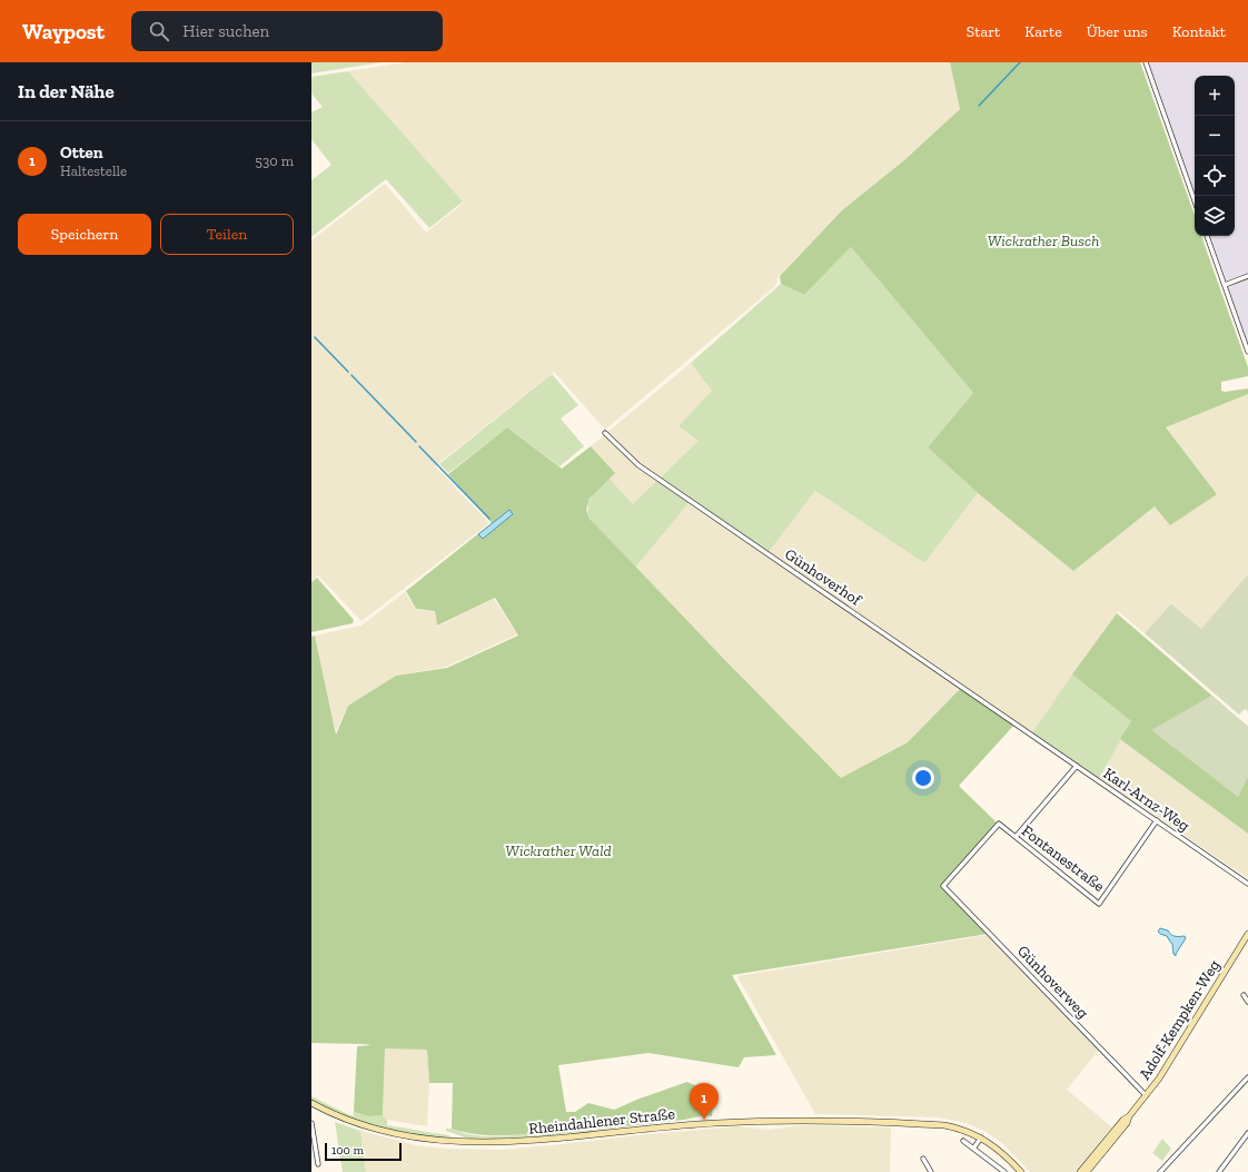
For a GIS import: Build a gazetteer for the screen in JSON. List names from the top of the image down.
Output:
{
  "streets": {
    "main road": ["Adolf-Kempken-Weg", "Rheindahlener Straße"],
    "street": [
      "Günhoverhof",
      "Karl-Arnz-Weg",
      "Fontanestraße",
      "Günhoverweg"
    ]
  },
  "crossings": [
    ["Günhoverhof", "Karl-Arnz-Weg"],
    ["Karl-Arnz-Weg", "Fontanestraße"],
    ["Fontanestraße", "Günhoverweg"],
    ["Günhoverweg", "Adolf-Kempken-Weg"]
  ],
  "parks": ["Wickrather Busch", "Wickrather Wald"],
  "scale_bar": "100 m",
  "page": {
    "header": "Waypost",
    "search": "Hier suchen",
    "nav": [
      "Start",
      "Karte",
      "Über uns",
      "Kontakt"
    ],
    "heading": "In der Nähe",
    "map_buttons": ["+", "−"],
    "list": [
      {
        "mark": "1",
        "name": "Otten",
        "note": "Haltestelle",
        "value": "530 m"
      }
    ],
    "buttons": ["Speichern", "Teilen"],
    "pins": "1",
    "scale": "100 m"
  }
}
